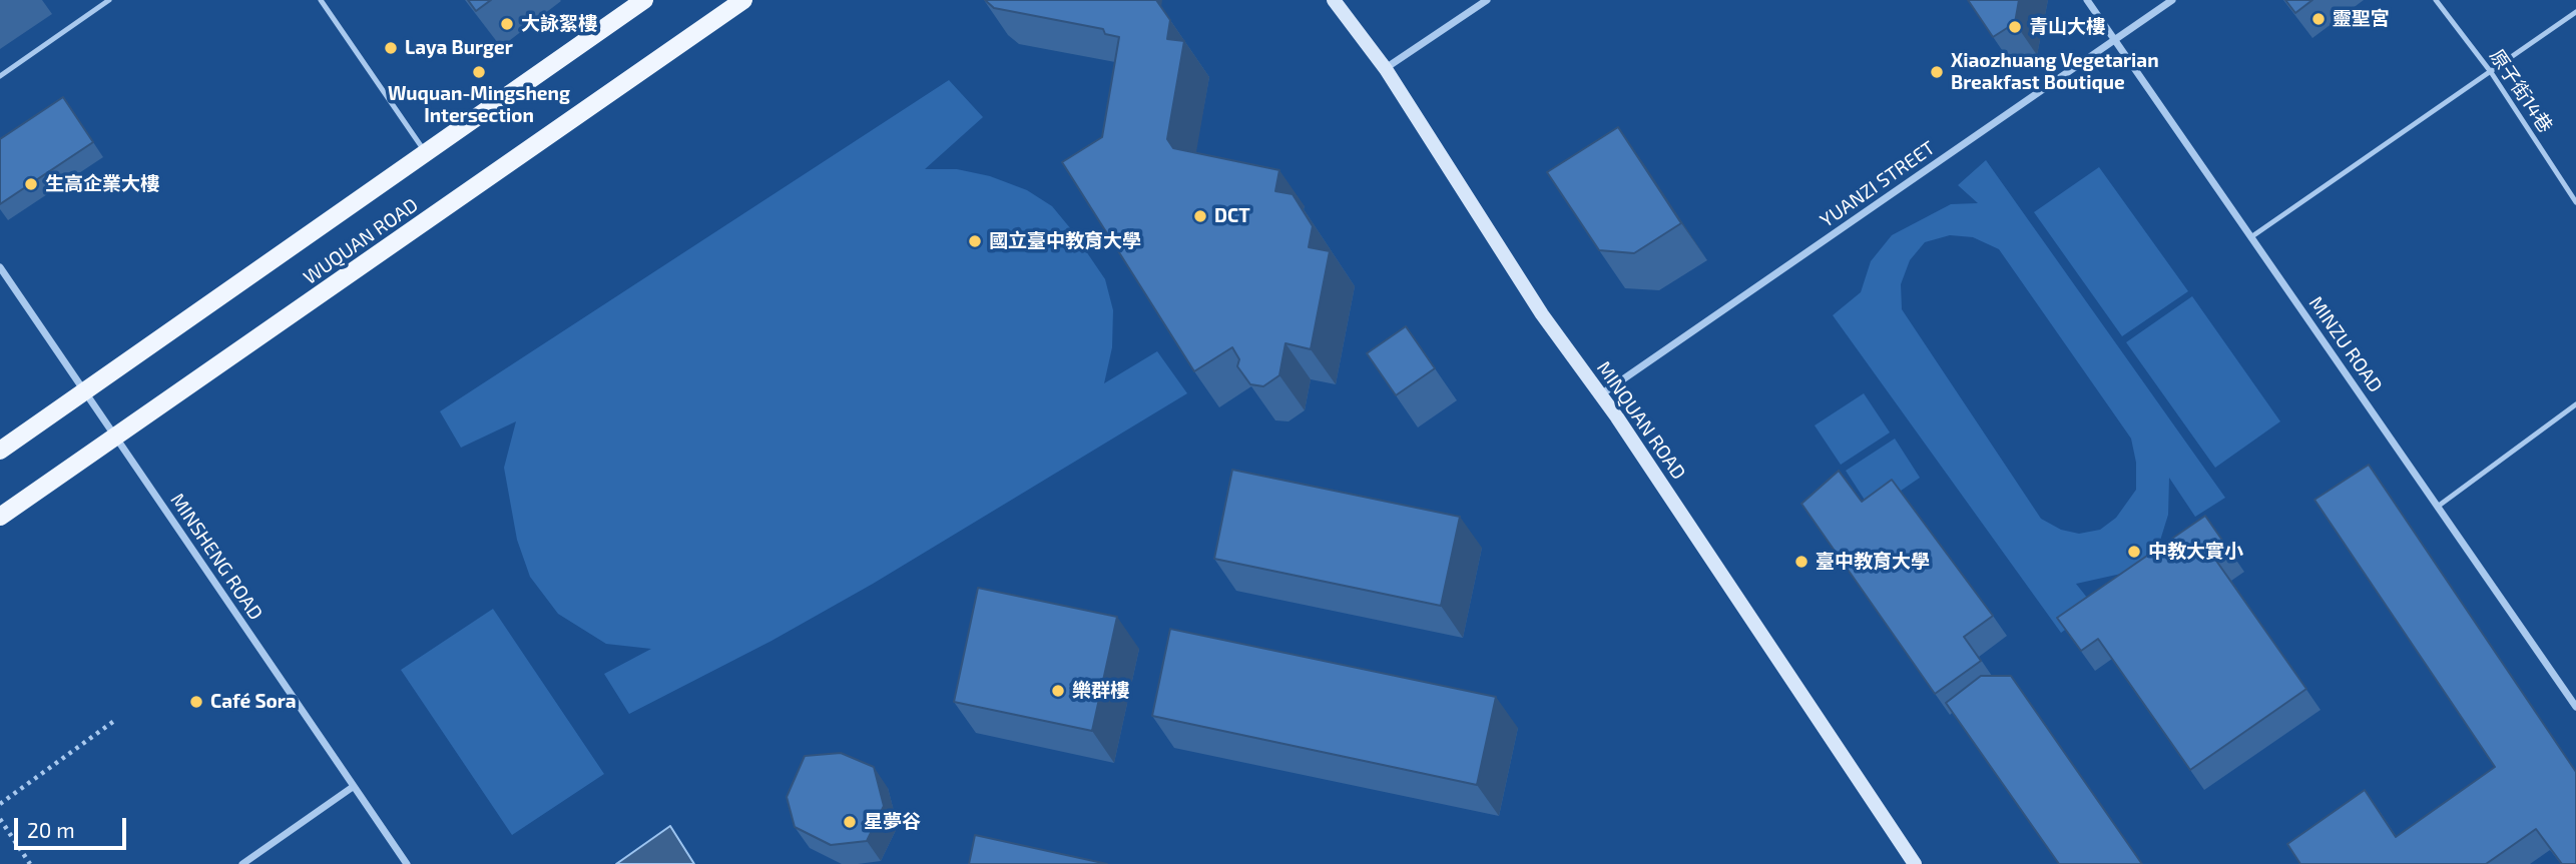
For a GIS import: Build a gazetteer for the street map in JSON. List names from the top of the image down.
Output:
{
  "streets": {
    "main road": ["WUQUAN ROAD", "MINQUAN ROAD"],
    "street": ["YUANZI STREET", "MINZU ROAD", "MINSHENG ROAD"],
    "lane": ["原子街14巷"]
  },
  "crossings": [
    ["YUANZI STREET", "MINZU ROAD"],
    ["YUANZI STREET", "MINQUAN ROAD"],
    ["WUQUAN ROAD", "MINSHENG ROAD"]
  ],
  "places": [
    "靈聖宮",
    "大詠絮樓",
    "青山大樓",
    "Laya Burger",
    "Wuquan-Mingsheng Intersection",
    "Xiaozhuang Vegetarian Breakfast Boutique",
    "生高企業大樓",
    "DCT",
    "國立臺中教育大學",
    "中教大實小",
    "臺中教育大學",
    "樂群樓",
    "Café Sora",
    "星夢谷"
  ],
  "scale_bar": "20 m"
}
